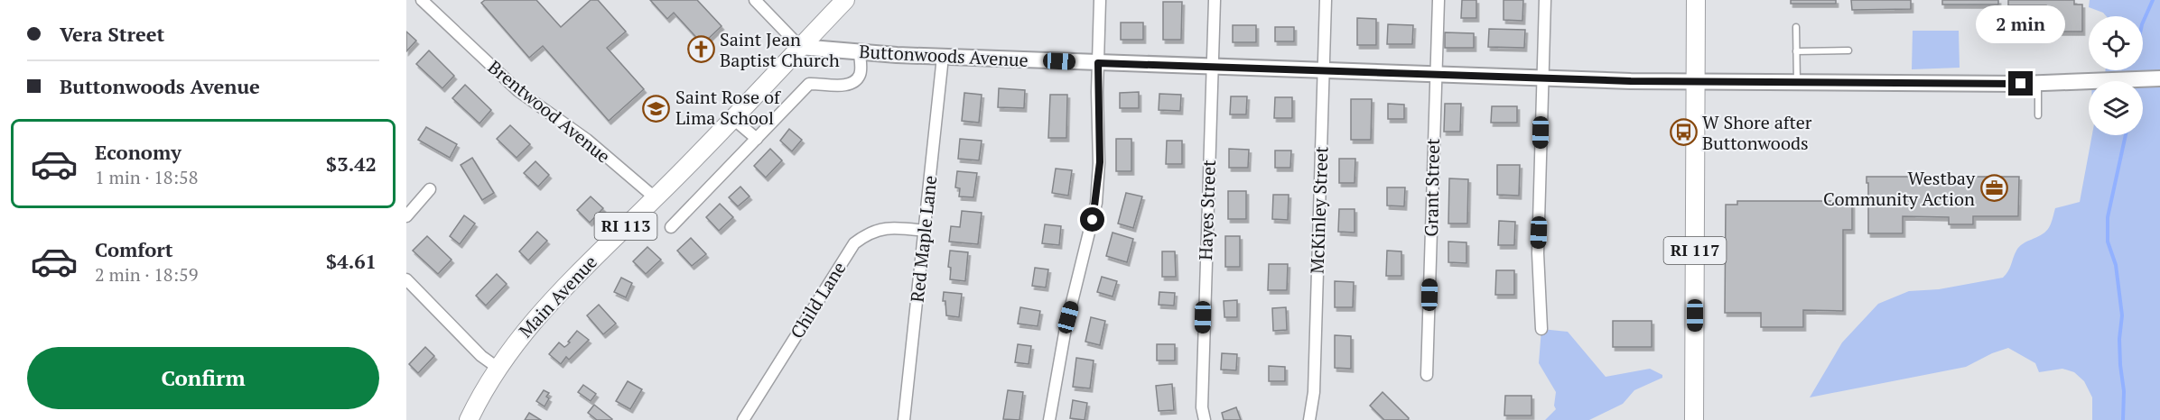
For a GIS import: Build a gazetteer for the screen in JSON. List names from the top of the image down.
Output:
{
  "streets": {
    "main road": ["RI 113", "RI 117", "Main Avenue"],
    "street": [
      "Buttonwoods Avenue",
      "Brentwood Avenue",
      "Grant Street",
      "Hayes Street",
      "McKinley Street",
      "Red Maple Lane",
      "Child Lane"
    ]
  },
  "crossings": [
    ["Buttonwoods Avenue", "Grant Street"],
    ["Buttonwoods Avenue", "Hayes Street"],
    ["Buttonwoods Avenue", "McKinley Street"],
    ["Buttonwoods Avenue", "Red Maple Lane"],
    ["Buttonwoods Avenue", "RI 117"],
    ["Buttonwoods Avenue", "Main Avenue"],
    ["Brentwood Avenue", "Main Avenue"],
    ["Red Maple Lane", "Child Lane"]
  ],
  "places": {
    "church": ["Saint Jean Baptist Church"],
    "school or university": ["Saint Rose of Lima School"],
    "bus stop": ["W Shore after Buttonwoods"],
    "office": ["Westbay Community Action"]
  },
  "page": {
    "banner": ["Vera Street", "Buttonwoods Avenue"],
    "bubble": "2 min",
    "list": [
      {
        "name": "Economy",
        "note": "1 min · 18:58",
        "value": "$3.42"
      },
      {
        "name": "Comfort",
        "note": "2 min · 18:59",
        "value": "$4.61"
      }
    ],
    "buttons": "Confirm"
  }
}
